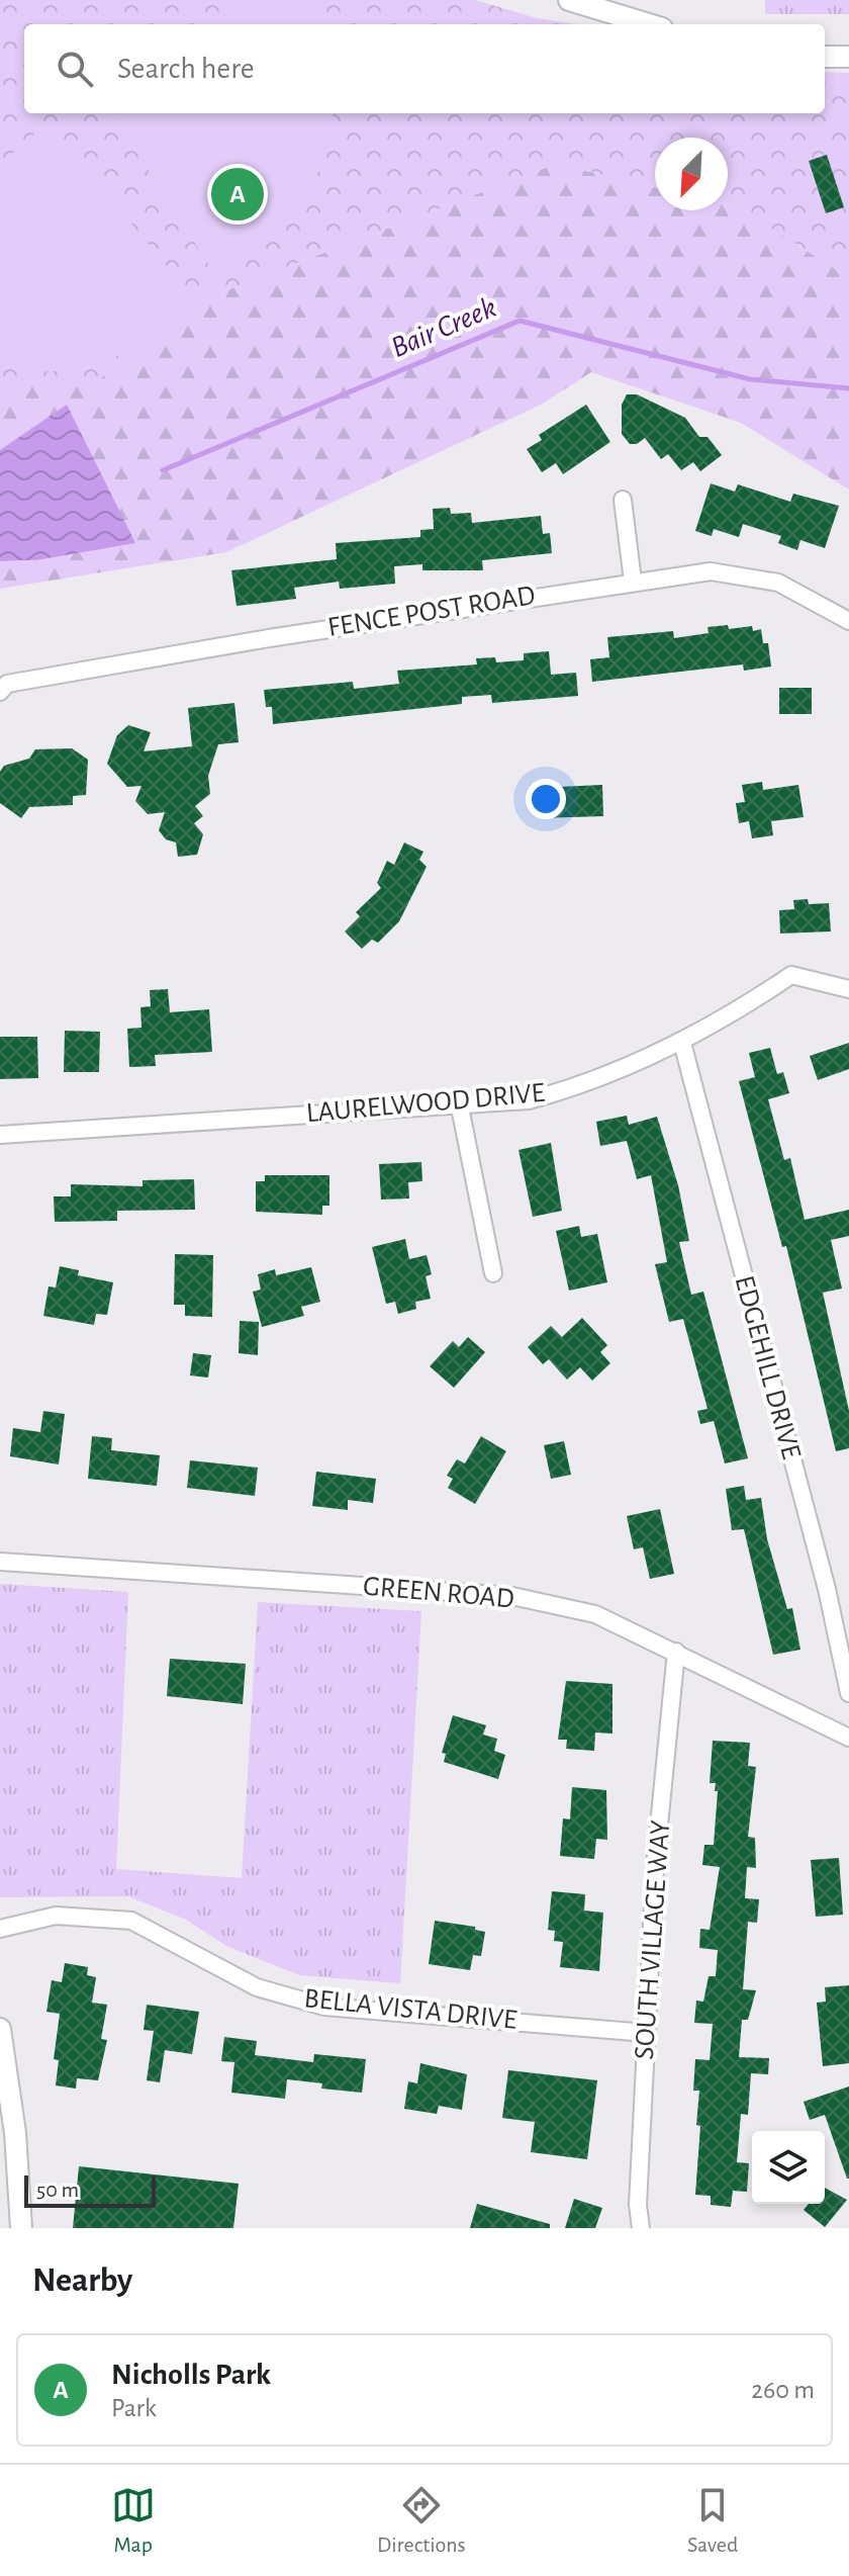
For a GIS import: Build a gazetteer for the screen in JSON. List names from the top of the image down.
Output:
{
  "streets": {
    "street": [
      "FENCE POST ROAD",
      "LAURELWOOD DRIVE",
      "EDGEHILL DRIVE",
      "GREEN ROAD",
      "SOUTH VILLAGE WAY",
      "BELLA VISTA DRIVE"
    ]
  },
  "crossings": [
    ["LAURELWOOD DRIVE", "EDGEHILL DRIVE"],
    ["GREEN ROAD", "SOUTH VILLAGE WAY"],
    ["SOUTH VILLAGE WAY", "BELLA VISTA DRIVE"]
  ],
  "water": ["Bair Creek"],
  "scale_bar": "50 m",
  "north": "bottom left",
  "page": {
    "search": "Search here",
    "pins": "A",
    "scale": "50 m",
    "heading": "Nearby",
    "list": [
      {
        "mark": "A",
        "name": "Nicholls Park",
        "note": "Park",
        "value": "260 m"
      }
    ],
    "nav": ["Map", "Directions", "Saved"]
  }
}
